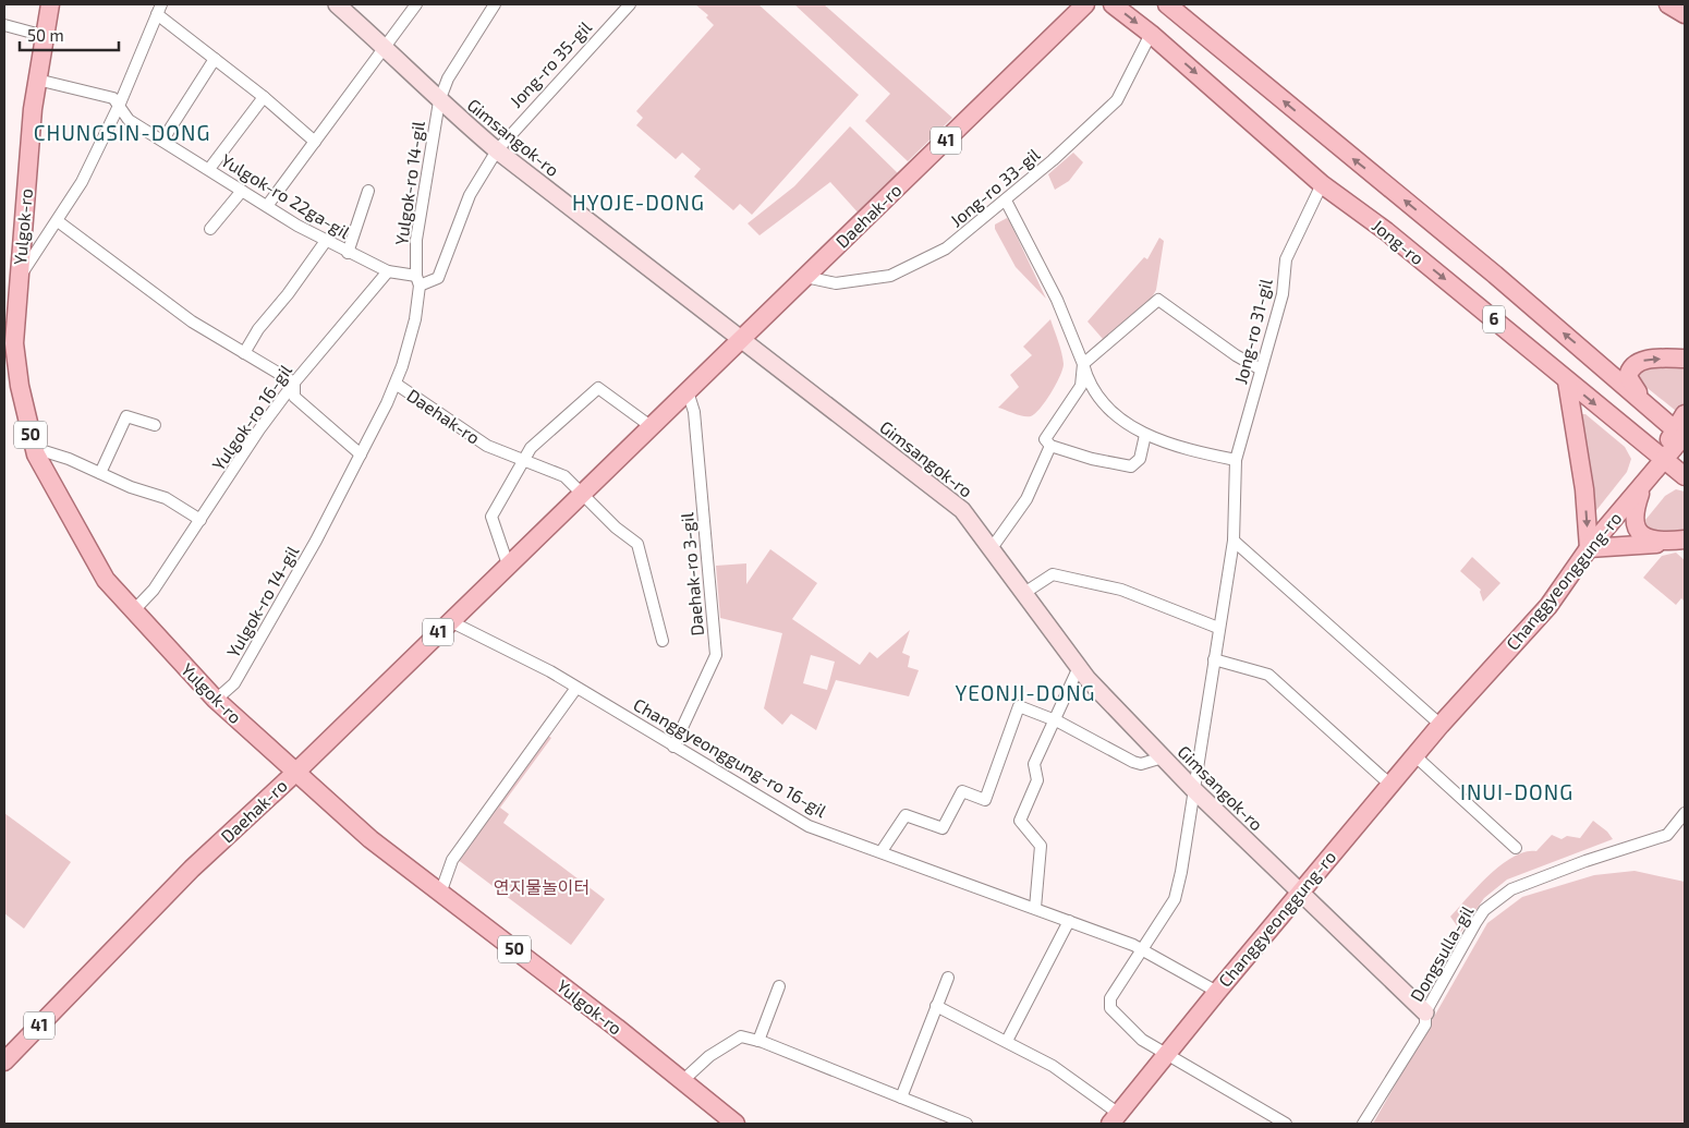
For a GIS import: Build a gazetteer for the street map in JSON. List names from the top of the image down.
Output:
{
  "streets": {
    "main road": [
      "41",
      "Daehak-ro",
      "Yulgok-ro",
      "Jong-ro",
      "6",
      "50",
      "Changgyeonggung-ro"
    ],
    "street": [
      "Jong-ro 35-gil",
      "Gimsangok-ro",
      "Yulgok-ro 14-gil",
      "Jong-ro 33-gil",
      "Yulgok-ro 22ga-gil",
      "Jong-ro 31-gil",
      "Yulgok-ro 16-gil",
      "Daehak-ro 3-gil",
      "Changgyeonggung-ro 16-gil",
      "Dongsulla-gil"
    ]
  },
  "crossings": [
    ["Jong-ro 35-gil", "Gimsangok-ro"],
    ["Jong-ro 35-gil", "Yulgok-ro 14-gil"],
    ["Gimsangok-ro", "Yulgok-ro 14-gil"],
    ["Gimsangok-ro", "Daehak-ro"],
    ["Gimsangok-ro", "Jong-ro 31-gil"],
    ["Gimsangok-ro", "Changgyeonggung-ro"],
    ["Yulgok-ro 14-gil", "Daehak-ro"],
    ["Yulgok-ro 14-gil", "Yulgok-ro"],
    ["Jong-ro 33-gil", "Daehak-ro"],
    ["Jong-ro 33-gil", "Jong-ro"],
    ["Yulgok-ro 22ga-gil", "Yulgok-ro 16-gil"],
    ["Daehak-ro", "Yulgok-ro"],
    ["Daehak-ro", "Daehak-ro 3-gil"],
    ["Daehak-ro", "Changgyeonggung-ro 16-gil"],
    ["Yulgok-ro", "Yulgok-ro 16-gil"],
    ["Jong-ro", "Jong-ro 31-gil"],
    ["Jong-ro", "Changgyeonggung-ro"],
    ["Daehak-ro 3-gil", "Changgyeonggung-ro 16-gil"],
    ["Changgyeonggung-ro", "Changgyeonggung-ro 16-gil"]
  ],
  "districts": [
    "CHUNGSIN-DONG",
    "HYOJE-DONG",
    "YEONJI-DONG",
    "INUI-DONG"
  ],
  "parks": ["연지물놀이터"],
  "scale_bar": "50 m"
}
